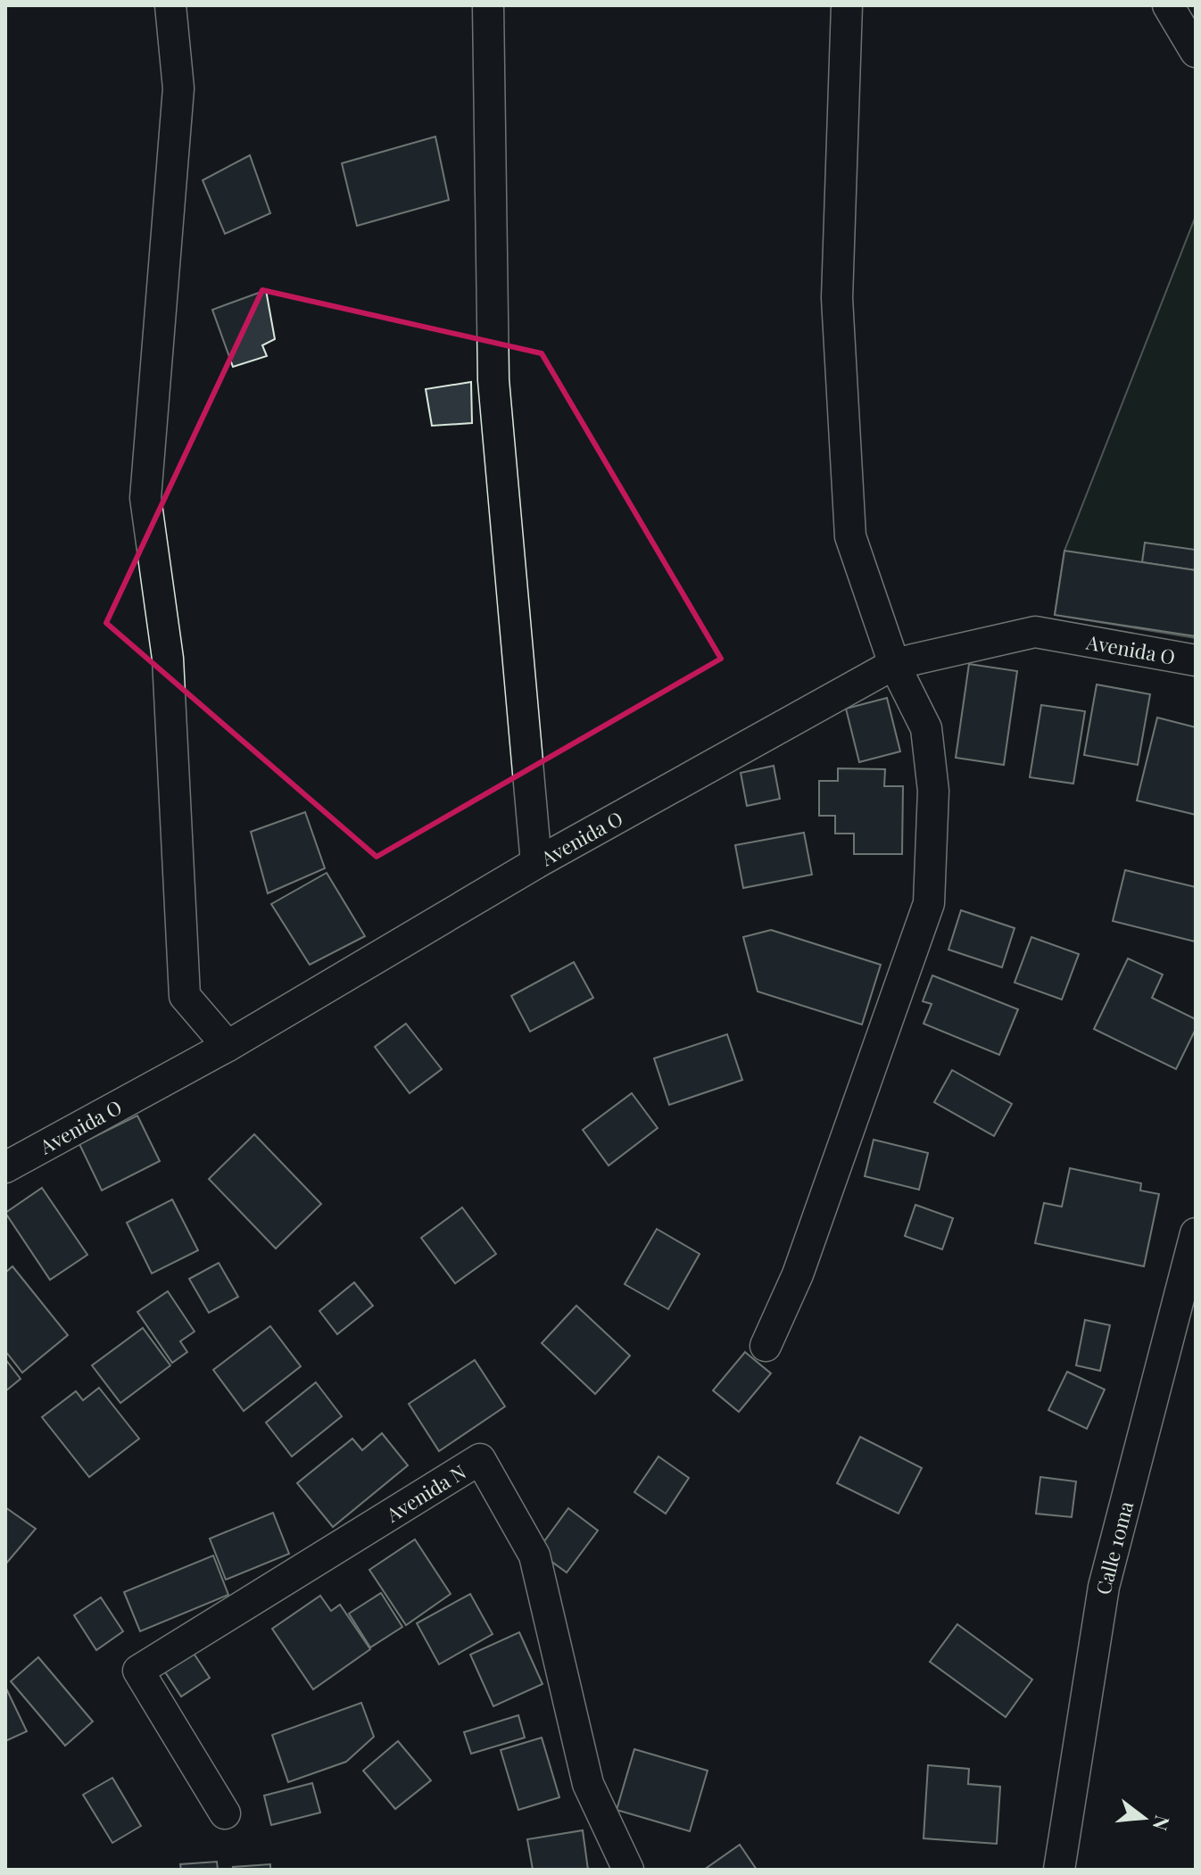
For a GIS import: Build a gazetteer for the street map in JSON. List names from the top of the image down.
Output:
{
  "streets": {
    "street": ["Avenida O", "Avenida N", "Calle 10ma"]
  },
  "north": "right"
}
